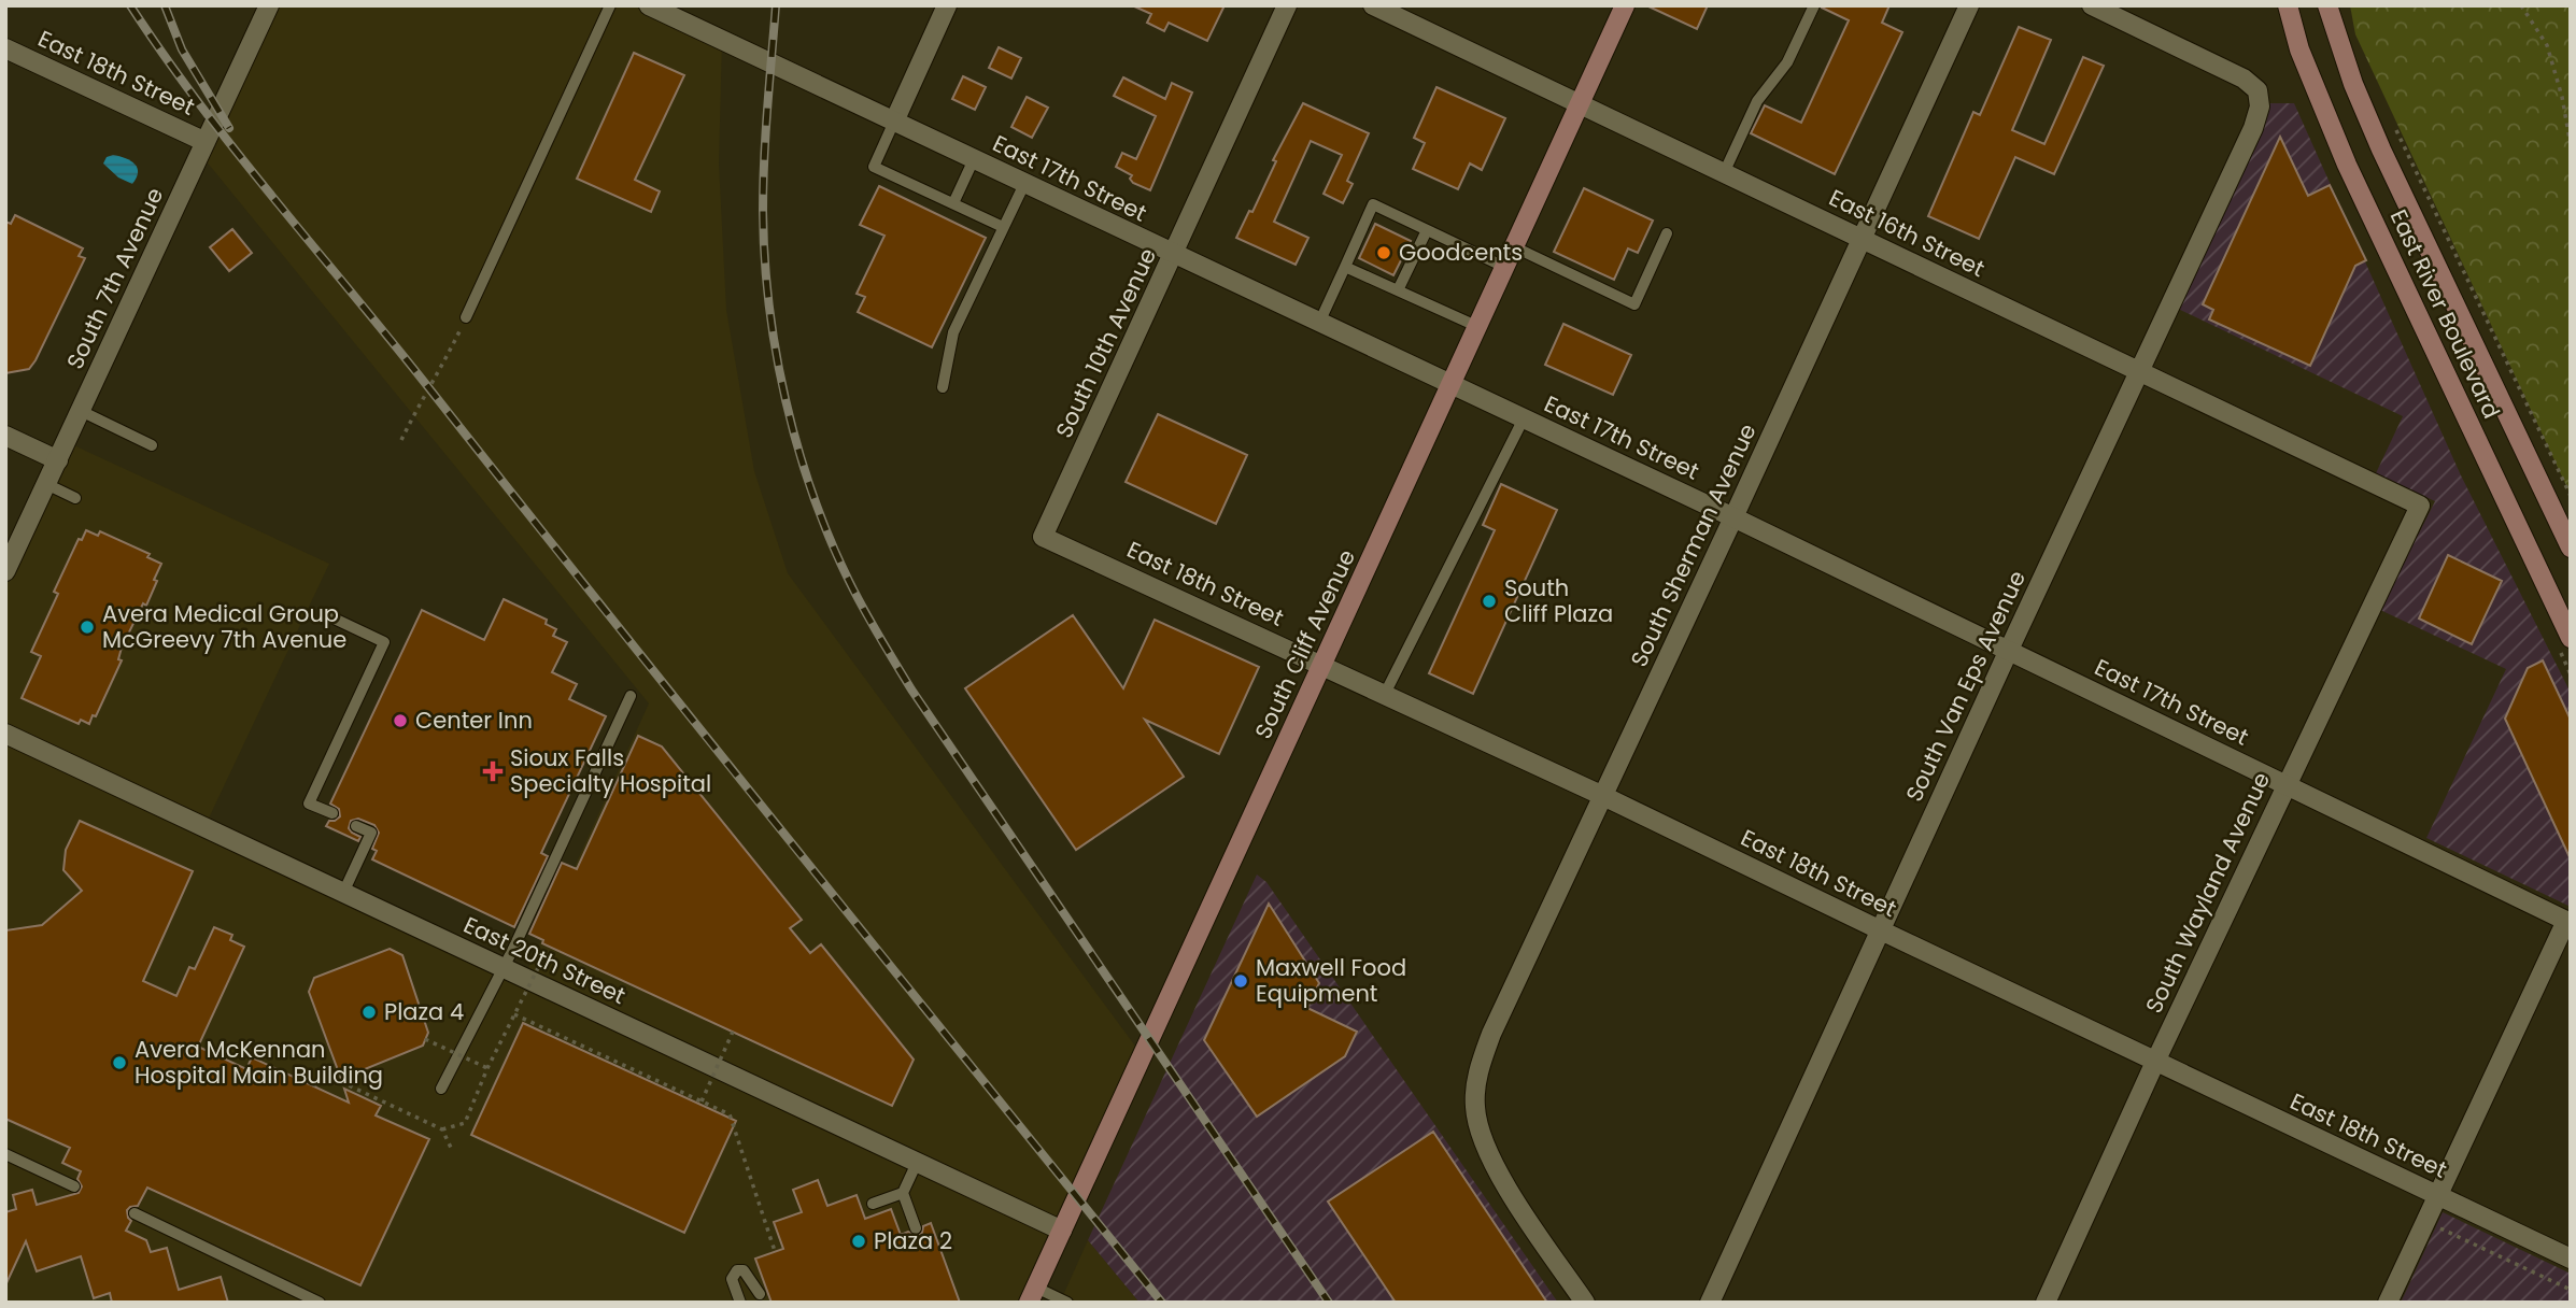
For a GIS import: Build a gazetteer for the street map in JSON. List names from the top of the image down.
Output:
{
  "streets": {
    "main road": ["East River Boulevard", "South Cliff Avenue"],
    "street": [
      "East 18th Street",
      "East 17th Street",
      "East 16th Street",
      "South 7th Avenue",
      "South 10th Avenue",
      "South Sherman Avenue",
      "South Van Eps Avenue",
      "South Wayland Avenue",
      "East 20th Street"
    ]
  },
  "crossings": [
    ["East 18th Street", "South 7th Avenue"],
    ["East 18th Street", "South 10th Avenue"],
    ["East 18th Street", "South Sherman Avenue"],
    ["East 18th Street", "South Cliff Avenue"],
    ["East 18th Street", "South Van Eps Avenue"],
    ["East 18th Street", "South Wayland Avenue"],
    ["East 17th Street", "South 10th Avenue"],
    ["East 17th Street", "South Sherman Avenue"],
    ["East 17th Street", "South Cliff Avenue"],
    ["East 17th Street", "South Van Eps Avenue"],
    ["East 17th Street", "South Wayland Avenue"],
    ["East 16th Street", "South Sherman Avenue"],
    ["East 16th Street", "South Cliff Avenue"],
    ["East 16th Street", "South Van Eps Avenue"],
    ["East 16th Street", "South Wayland Avenue"],
    ["South Cliff Avenue", "East 20th Street"]
  ],
  "places": {
    "other": [
      "Goodcents",
      "South Cliff Plaza",
      "Avera Medical Group McGreevy 7th Avenue",
      "Center Inn",
      "Maxwell Food Equipment",
      "Plaza 4",
      "Avera McKennan Hospital Main Building",
      "Plaza 2"
    ],
    "health": ["Sioux Falls Specialty Hospital"]
  }
}
